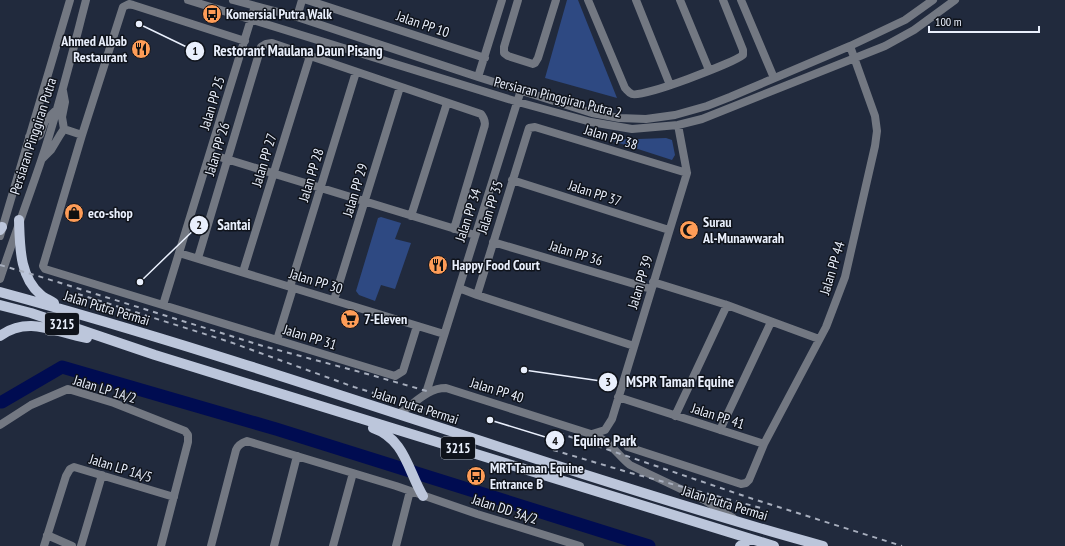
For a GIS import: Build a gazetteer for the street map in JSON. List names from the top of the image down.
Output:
{
  "streets": {
    "main road": ["Jalan Putra Permai", "3215"],
    "street": [
      "Jalan PP 10",
      "Persiaran Pinggiran Putra 2",
      "Jalan PP 25",
      "Persiaran Pinggiran Putra",
      "Jalan PP 38",
      "Jalan PP 26",
      "Jalan PP 27",
      "Jalan PP 28",
      "Jalan PP 29",
      "Jalan PP 37",
      "Jalan PP 35",
      "Jalan PP 34",
      "Jalan PP 36",
      "Jalan PP 44",
      "Jalan PP 30",
      "Jalan PP 39",
      "Jalan PP 31",
      "Jalan LP 1A/2",
      "Jalan PP 40",
      "Jalan PP 41",
      "Jalan LP 1A/5",
      "Jalan DD 3A/2"
    ]
  },
  "crossings": [
    ["Persiaran Pinggiran Putra 2", "Jalan PP 25"],
    ["Persiaran Pinggiran Putra 2", "Jalan PP 34"],
    ["Persiaran Pinggiran Putra 2", "Jalan PP 44"],
    ["Persiaran Pinggiran Putra 2", "Jalan PP 39"],
    ["Jalan PP 25", "Jalan PP 30"],
    ["Jalan PP 25", "Jalan PP 31"],
    ["Jalan PP 38", "Jalan PP 35"],
    ["Jalan PP 38", "Jalan PP 39"],
    ["Jalan PP 26", "Jalan PP 27"],
    ["Jalan PP 26", "Jalan PP 30"],
    ["Jalan PP 27", "Jalan PP 30"],
    ["Jalan PP 28", "Jalan PP 30"],
    ["Jalan PP 28", "Jalan PP 31"],
    ["Jalan PP 29", "Jalan PP 30"],
    ["Jalan PP 37", "Jalan PP 35"],
    ["Jalan PP 37", "Jalan PP 39"],
    ["Jalan PP 35", "Jalan PP 36"],
    ["Jalan PP 34", "Jalan PP 30"],
    ["Jalan PP 34", "Jalan PP 40"],
    ["Jalan PP 36", "Jalan PP 44"],
    ["Jalan PP 36", "Jalan PP 39"],
    ["Jalan PP 44", "Jalan PP 41"],
    ["Jalan PP 30", "Jalan PP 31"],
    ["Jalan PP 39", "Jalan PP 40"],
    ["Jalan PP 39", "Jalan PP 41"],
    ["Jalan Putra Permai", "Jalan PP 40"],
    ["Jalan LP 1A/2", "Jalan LP 1A/5"]
  ],
  "places": {
    "bus stop": ["Komersial Putra Walk", "MRT Taman Equine Entrance B"],
    "other": [
      "Restorant Maulana Daun Pisang",
      "Santai",
      "MSPR Taman Equine",
      "Equine Park"
    ],
    "restaurant": ["Ahmed Albab Restaurant", "Happy Food Court"],
    "shop": ["eco-shop"],
    "mosque": ["Surau Al-Munawwarah"],
    "supermarket": ["7-Eleven"]
  },
  "scale_bar": "100 m"
}
